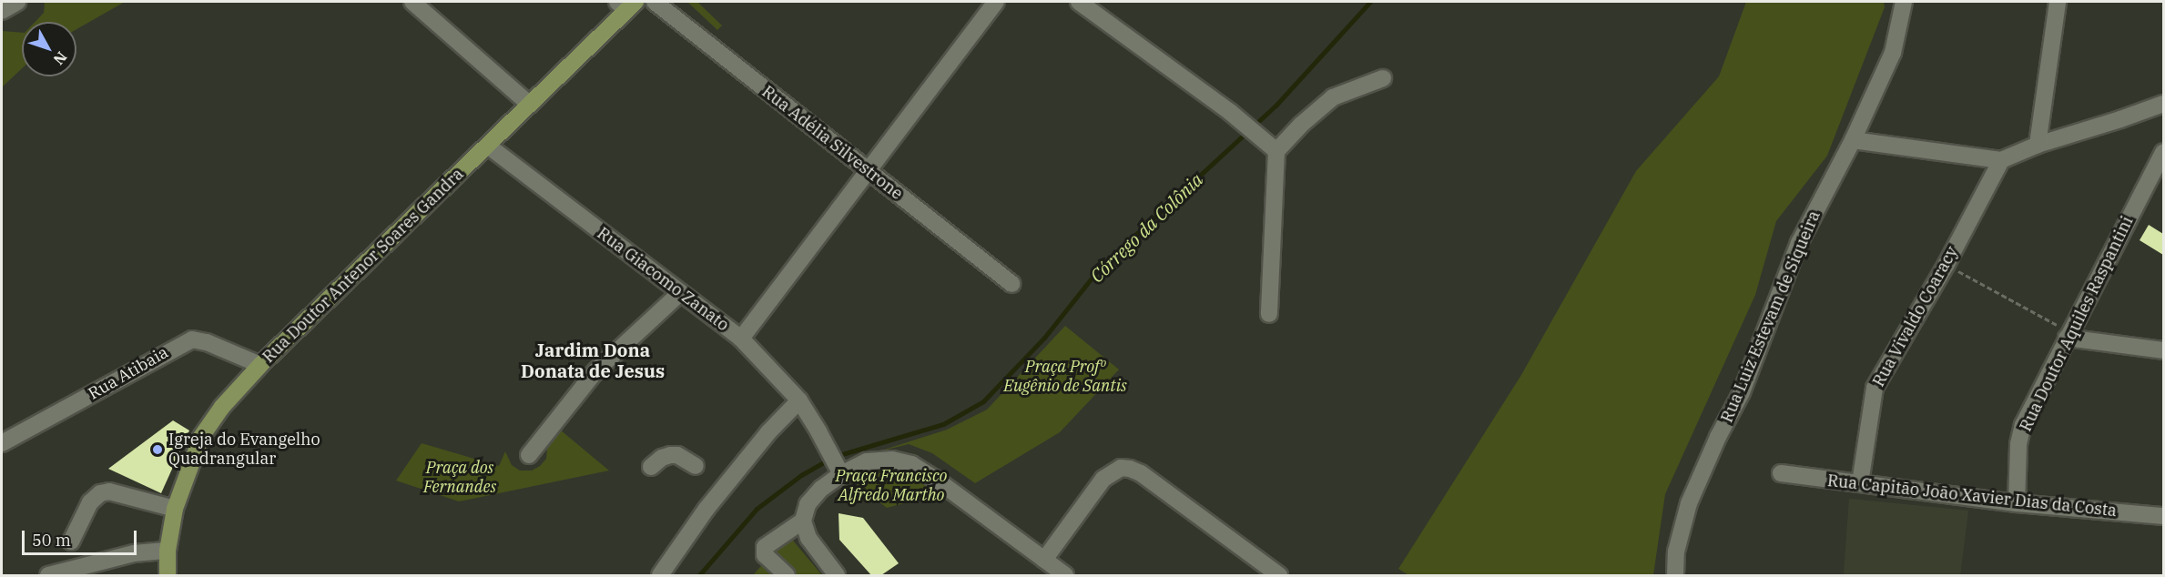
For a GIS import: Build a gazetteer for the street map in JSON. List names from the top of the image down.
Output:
{
  "streets": {
    "main road": ["Rua Doutor Antenor Soares Gandra"],
    "street": [
      "Rua Adélia Silvestrone",
      "Rua Giacomo Zanato",
      "Rua Luiz Estevam de Siqueira",
      "Rua Vivaldo Coaracy",
      "Rua Doutor Aquiles Raspantini",
      "Rua Atibaia",
      "Rua Capitão João Xavier Dias da Costa"
    ]
  },
  "crossings": [
    ["Rua Doutor Antenor Soares Gandra", "Rua Giacomo Zanato"],
    ["Rua Doutor Antenor Soares Gandra", "Rua Atibaia"],
    ["Rua Vivaldo Coaracy", "Rua Capitão João Xavier Dias da Costa"],
    ["Rua Doutor Aquiles Raspantini", "Rua Capitão João Xavier Dias da Costa"]
  ],
  "districts": ["Jardim Dona Donata de Jesus"],
  "water": ["Córrego da Colônia"],
  "parks": ["Praça Profº Eugênio de Santis", "Praça dos Fernandes", "Praça Francisco Alfredo Martho"],
  "places": ["Igreja do Evangelho Quadrangular"],
  "scale_bar": "50 m",
  "north": "bottom right"
}
